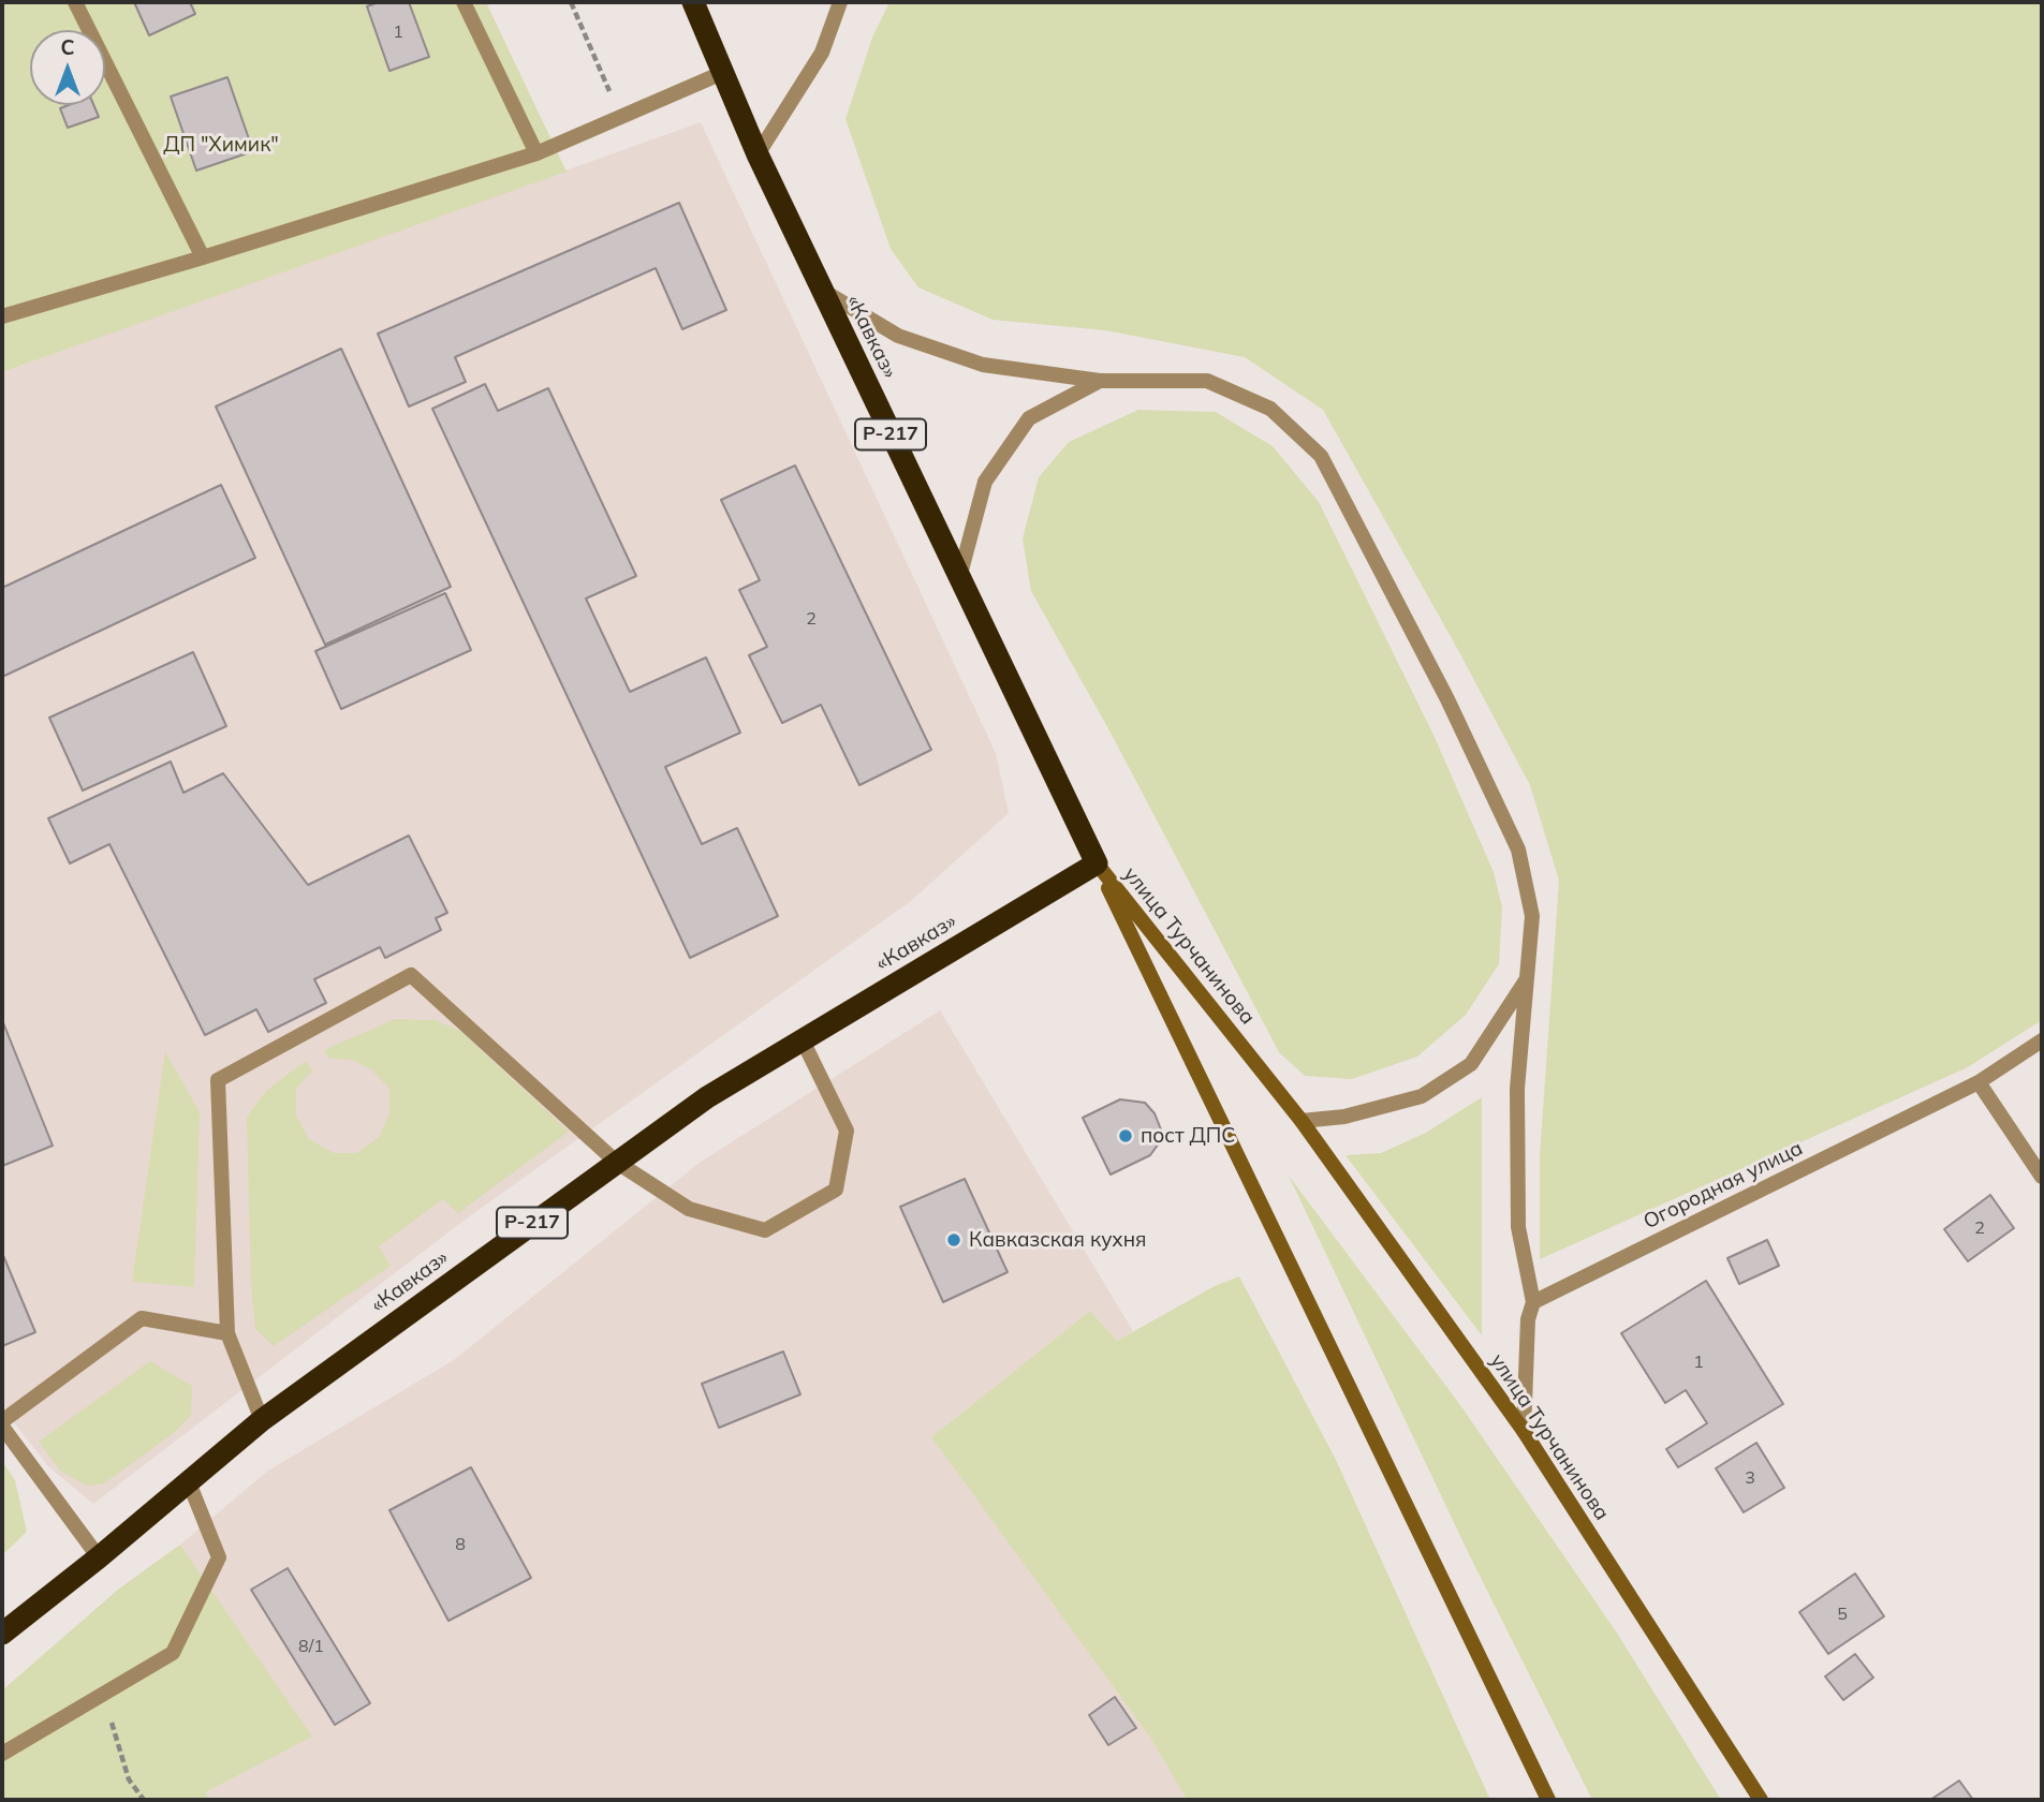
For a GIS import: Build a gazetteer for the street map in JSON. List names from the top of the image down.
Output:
{
  "streets": {
    "highway": ["«Кавказ»", "Р-217"],
    "street": ["улица Турчанинова", "Огородная улица"]
  },
  "crossings": [
    ["«Кавказ»", "улица Турчанинова"]
  ],
  "parks": ["ДП \"Химик\""],
  "places": ["пост ДПС", "Кавказская кухня"],
  "house_numbers": [
    "1",
    "2",
    "2",
    "1",
    "3",
    "8",
    "5",
    "8/1"
  ],
  "north": "top"
}
